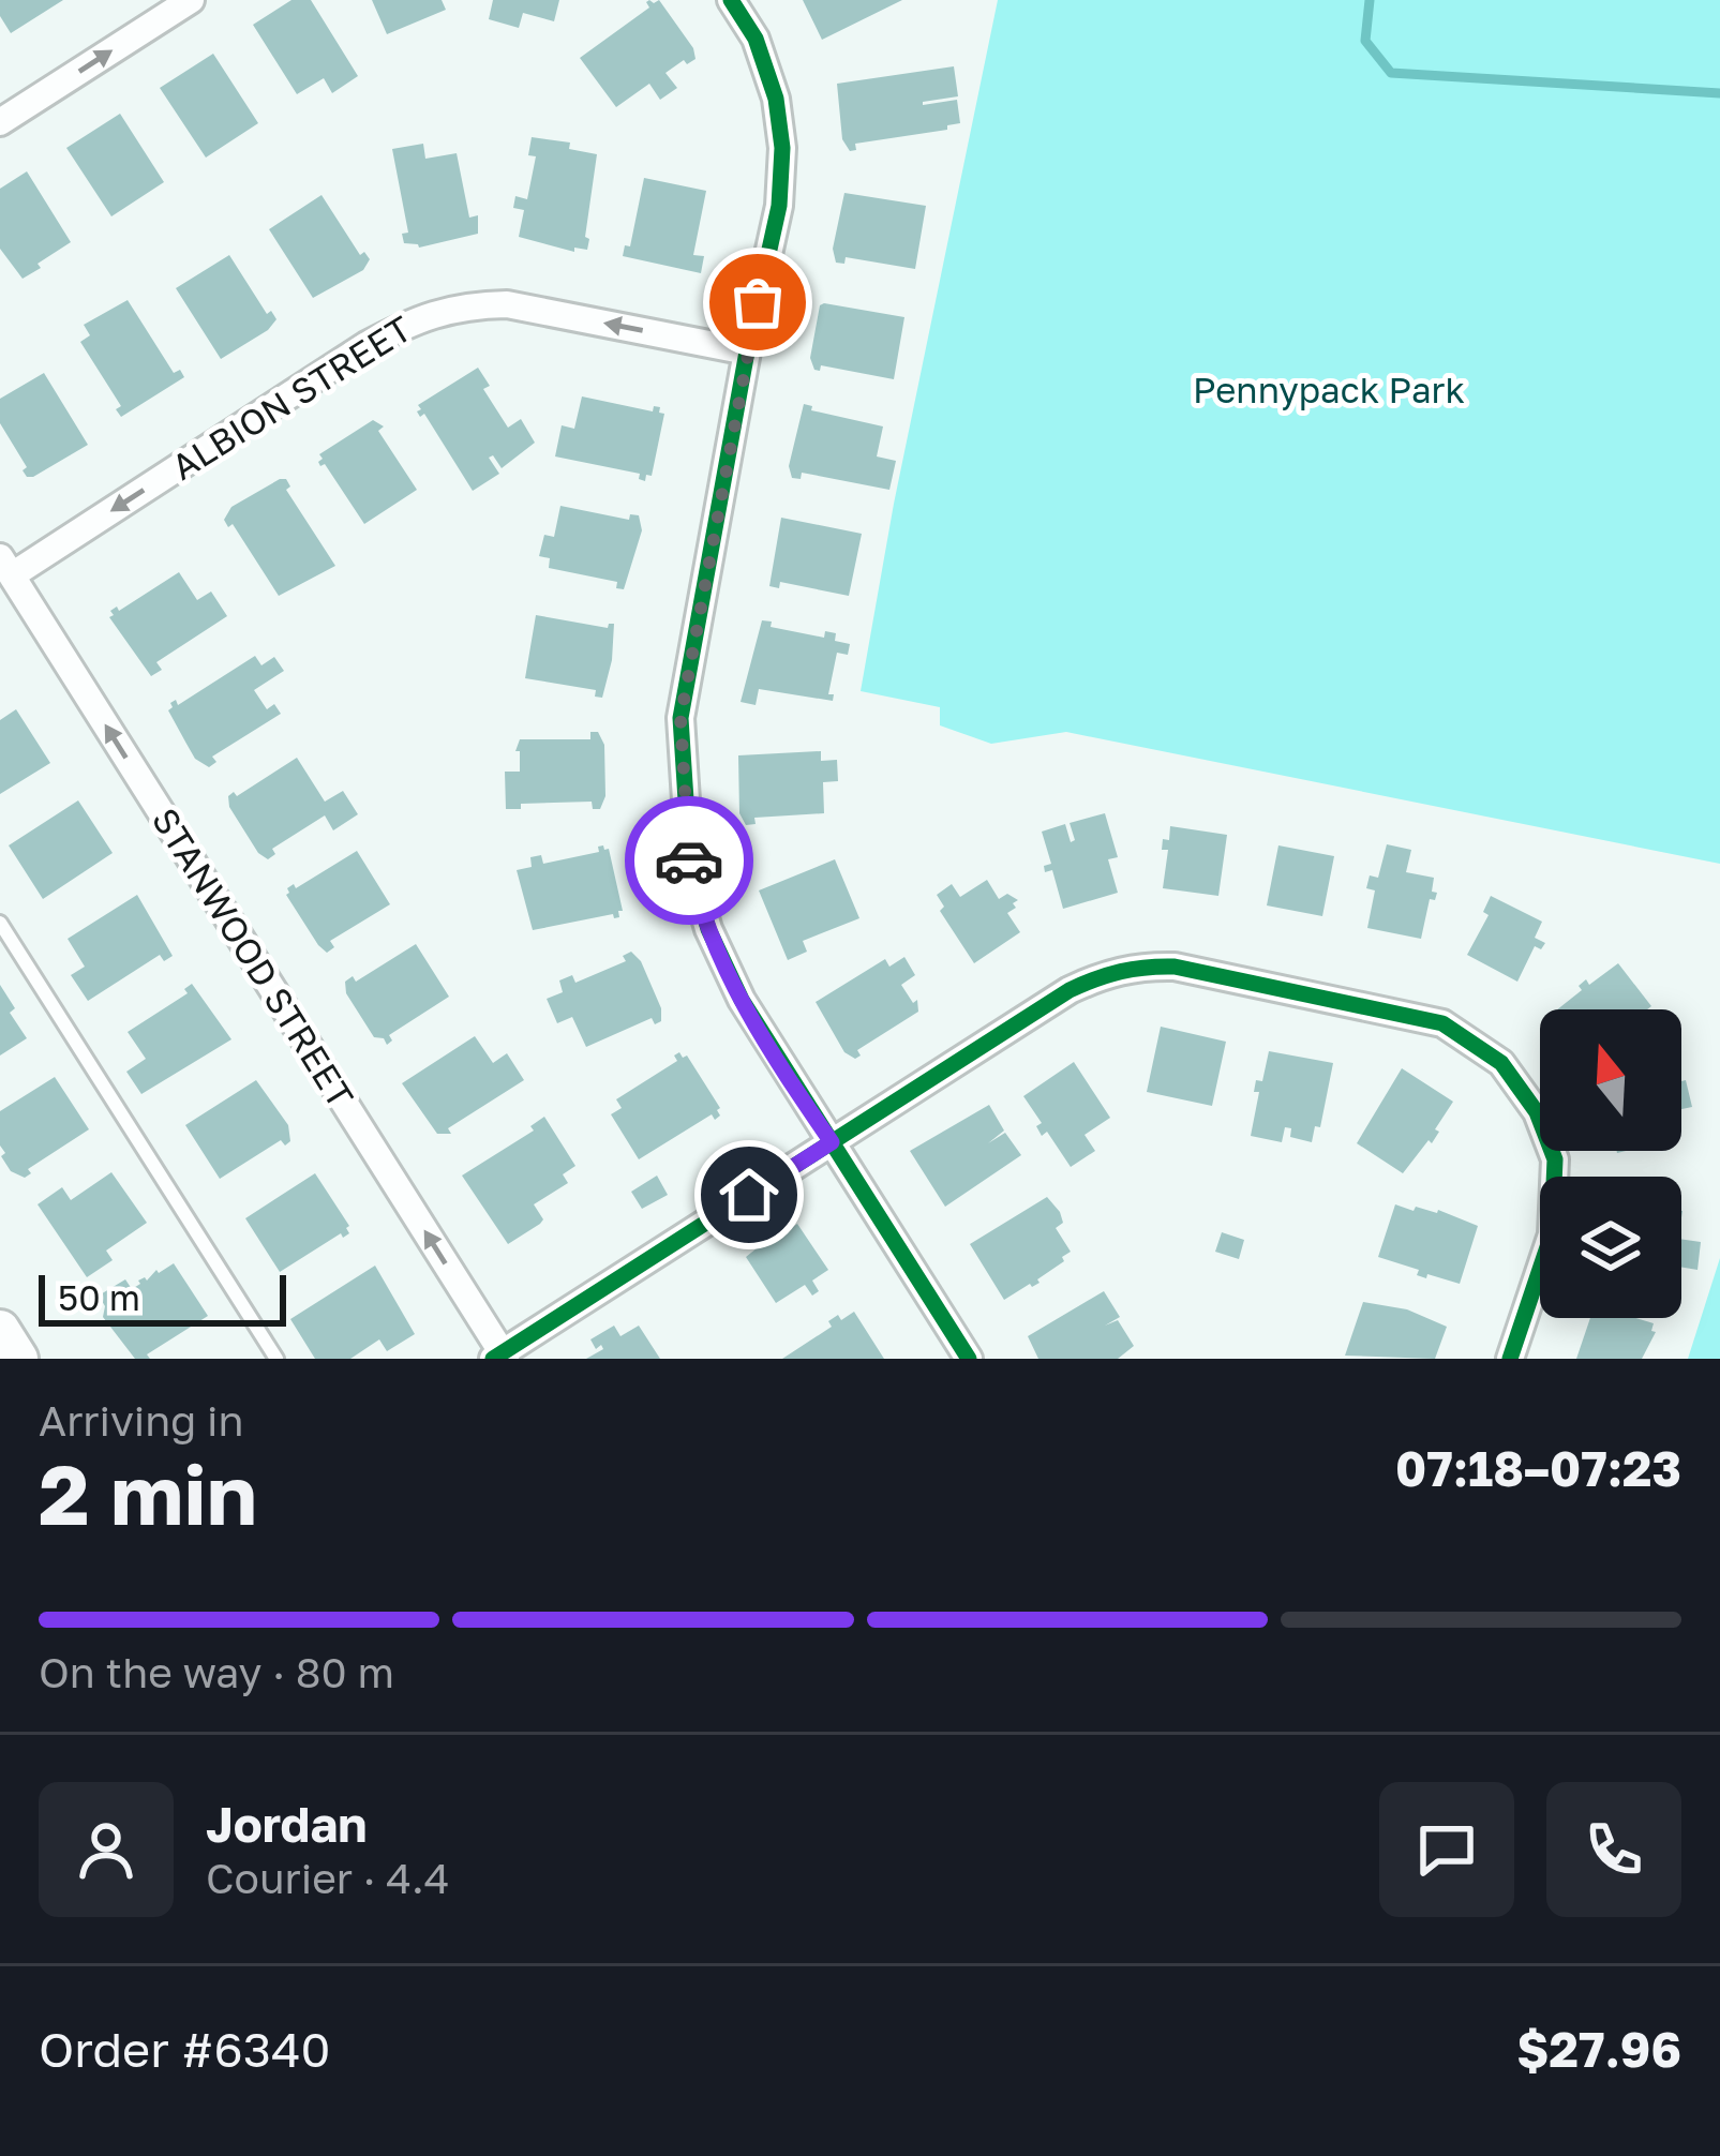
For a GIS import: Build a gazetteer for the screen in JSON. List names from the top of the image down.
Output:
{
  "streets": {
    "street": ["ALBION STREET", "STANWOOD STREET"]
  },
  "crossings": [
    ["ALBION STREET", "STANWOOD STREET"]
  ],
  "one_way": ["ALBION STREET", "STANWOOD STREET"],
  "parks": ["Pennypack Park"],
  "scale_bar": "50 m",
  "north": "top",
  "page": {
    "scale": "50 m",
    "heading": ["2 min", "Arriving in", "07:18–07:23"],
    "panel": [
      "Jordan",
      "Courier · 4.4",
      "Order #6340",
      "$27.96"
    ],
    "bar": "On the way · 80 m"
  }
}
